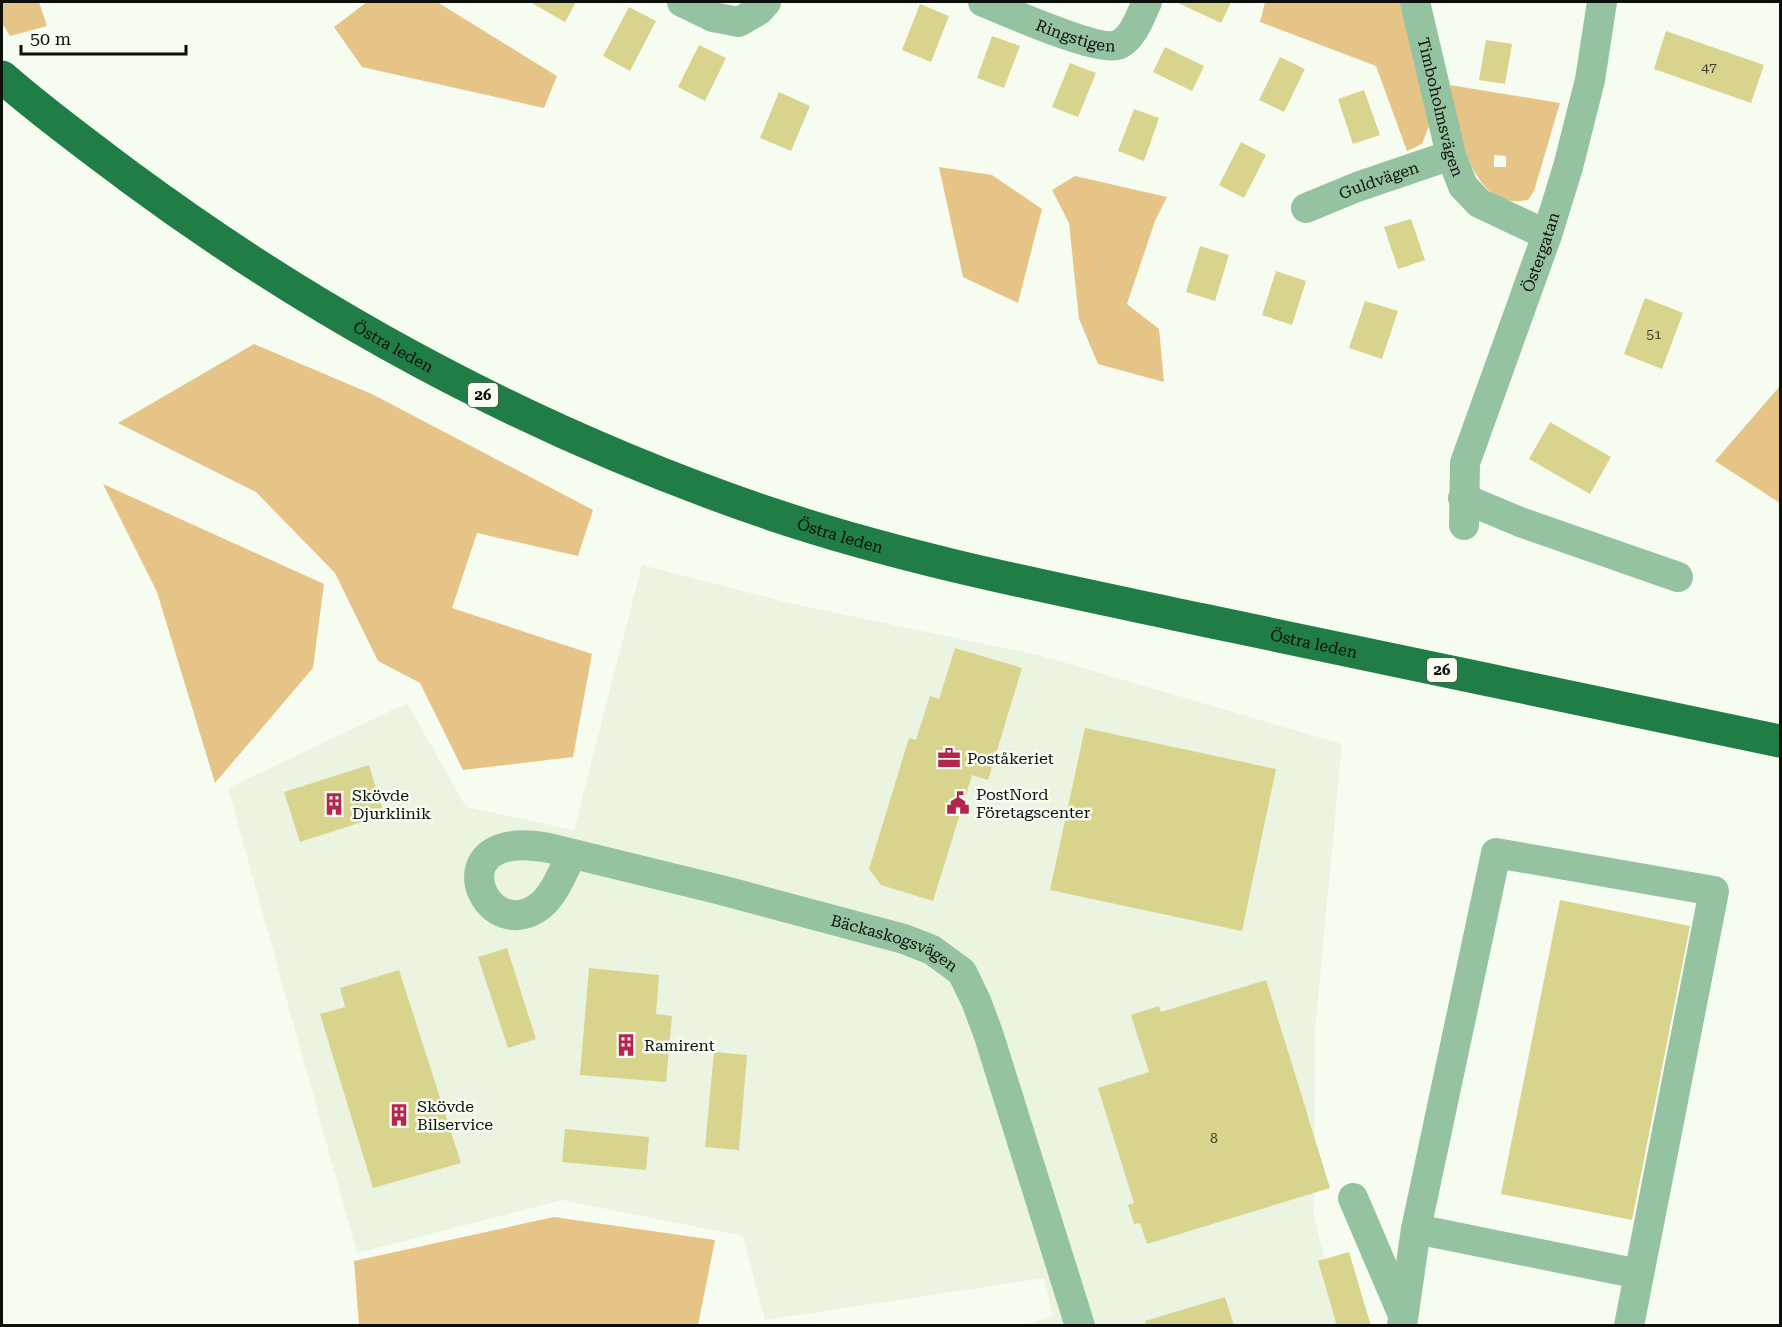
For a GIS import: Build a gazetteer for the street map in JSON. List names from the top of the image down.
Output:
{
  "streets": {
    "highway": ["Östra leden", "26"],
    "street": [
      "Ringstigen",
      "Timboholmsvägen",
      "Guldvägen",
      "Östergatan",
      "Bäckaskogsvägen"
    ]
  },
  "crossings": [
    ["Timboholmsvägen", "Guldvägen"],
    ["Timboholmsvägen", "Östergatan"]
  ],
  "places": {
    "office": ["Poståkeriet"],
    "public building": ["PostNord Företagscenter"],
    "building": ["Skövde Djurklinik", "Ramirent", "Skövde Bilservice"]
  },
  "house_numbers": ["47", "51", "8"],
  "scale_bar": "50 m"
}
